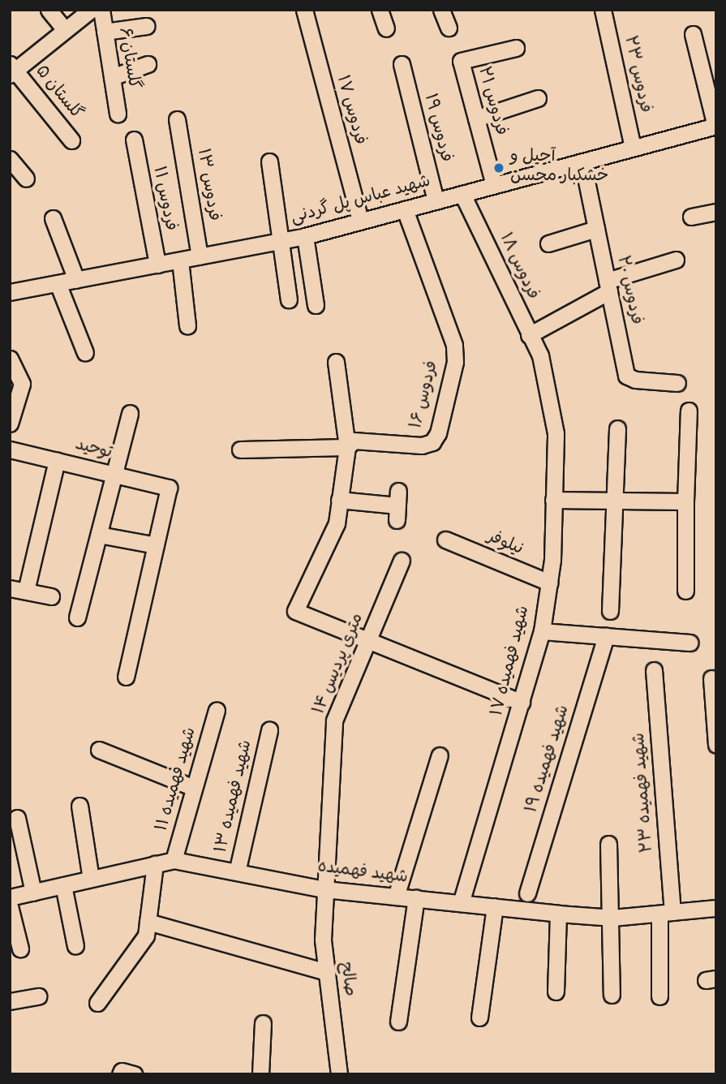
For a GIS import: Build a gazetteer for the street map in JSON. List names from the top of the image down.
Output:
{
  "streets": {
    "street": [
      "گلستان ۶",
      "فردوس ۲۳",
      "گلستان ۵",
      "فردوس ۲۱",
      "فردوس ۱۷",
      "فردوس ۱۹",
      "فردوس ۱۳",
      "فردوس ۱۱",
      "شهید عباس پل گردنی",
      "فردوس ۱۸",
      "فردوس ۲۰",
      "فردوس ۱۶",
      "توحید",
      "نیلوفر",
      "شهید فهمیده ۱۷",
      "۱۴ متری پردیس",
      "شهید فهمیده ۱۹",
      "شهید فهمیده ۱۱",
      "شهید فهمیده ۲۳",
      "شهید فهمیده ۱۳",
      "شهید فهمیده",
      "صالح"
    ]
  },
  "crossings": [
    ["فردوس ۲۳", "شهید عباس پل گردنی"],
    ["فردوس ۲۱", "شهید عباس پل گردنی"],
    ["فردوس ۱۷", "شهید عباس پل گردنی"],
    ["فردوس ۱۹", "شهید عباس پل گردنی"],
    ["فردوس ۱۳", "شهید عباس پل گردنی"],
    ["فردوس ۱۱", "شهید عباس پل گردنی"],
    ["شهید عباس پل گردنی", "فردوس ۱۸"],
    ["شهید عباس پل گردنی", "فردوس ۲۰"],
    ["شهید عباس پل گردنی", "فردوس ۱۶"],
    ["فردوس ۱۸", "شهید فهمیده ۱۷"],
    ["نیلوفر", "شهید فهمیده ۱۷"],
    ["شهید فهمیده ۱۷", "شهید فهمیده"],
    ["۱۴ متری پردیس", "شهید فهمیده"],
    ["۱۴ متری پردیس", "صالح"],
    ["شهید فهمیده ۱۱", "شهید فهمیده"],
    ["شهید فهمیده ۲۳", "شهید فهمیده"],
    ["شهید فهمیده ۱۳", "شهید فهمیده"],
    ["شهید فهمیده", "صالح"]
  ],
  "places": ["آجیل و خشکبار محسن"]
}
